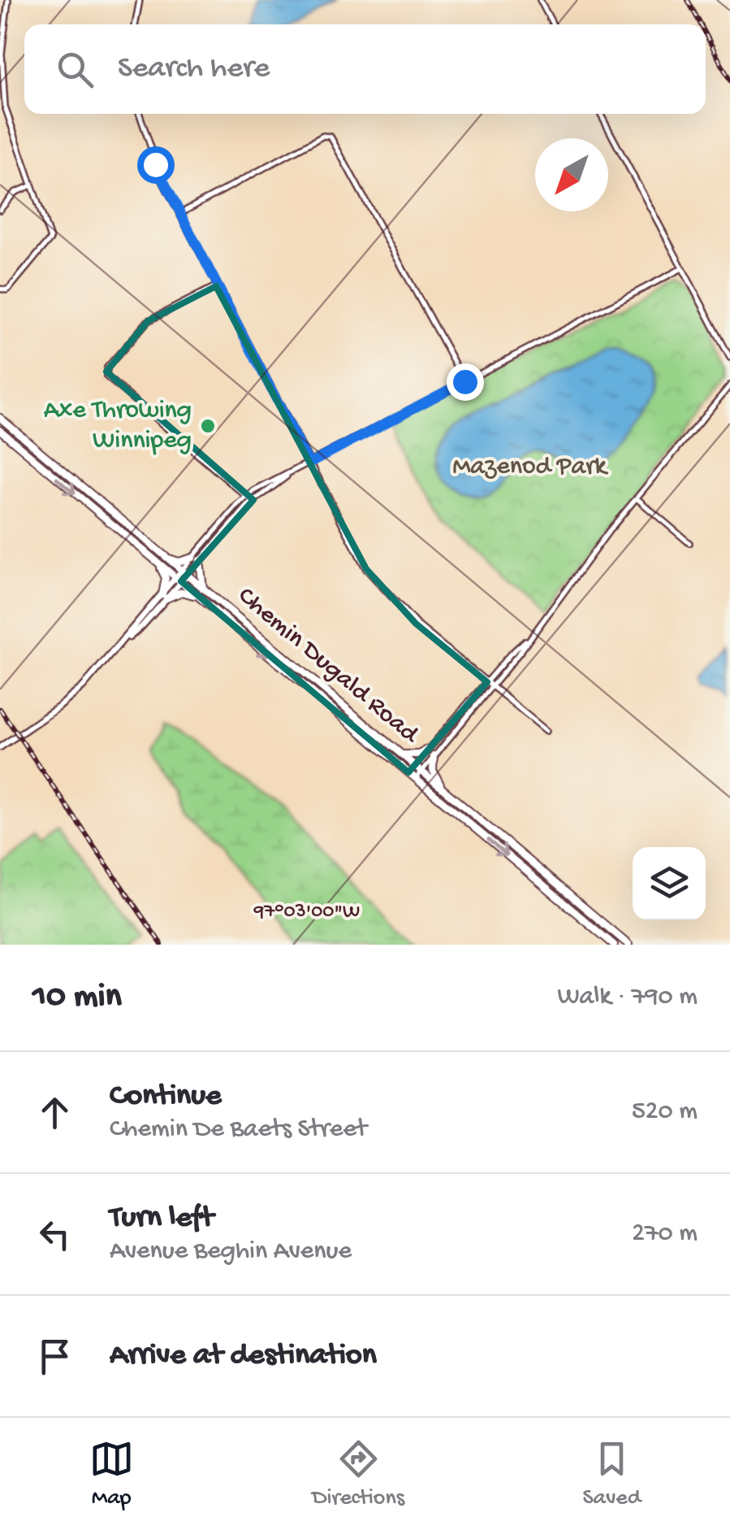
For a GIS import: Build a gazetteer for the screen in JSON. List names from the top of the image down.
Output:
{
  "streets": {
    "main road": ["Chemin Dugald Road"]
  },
  "parks": ["Mazenod Park"],
  "places": ["Axe Throwing Winnipeg"],
  "north": "bottom left",
  "page": {
    "search": "Search here",
    "heading": ["10 min", "Walk · 790 m"],
    "list": [
      ["Continue", "Chemin De Baets Street", "520 m"],
      ["Turn left", "Avenue Beghin Avenue", "270 m"],
      "Arrive at destination"
    ],
    "nav": ["Map", "Directions", "Saved"]
  },
  "coordinates": ["97°03'00\"W"]
}
